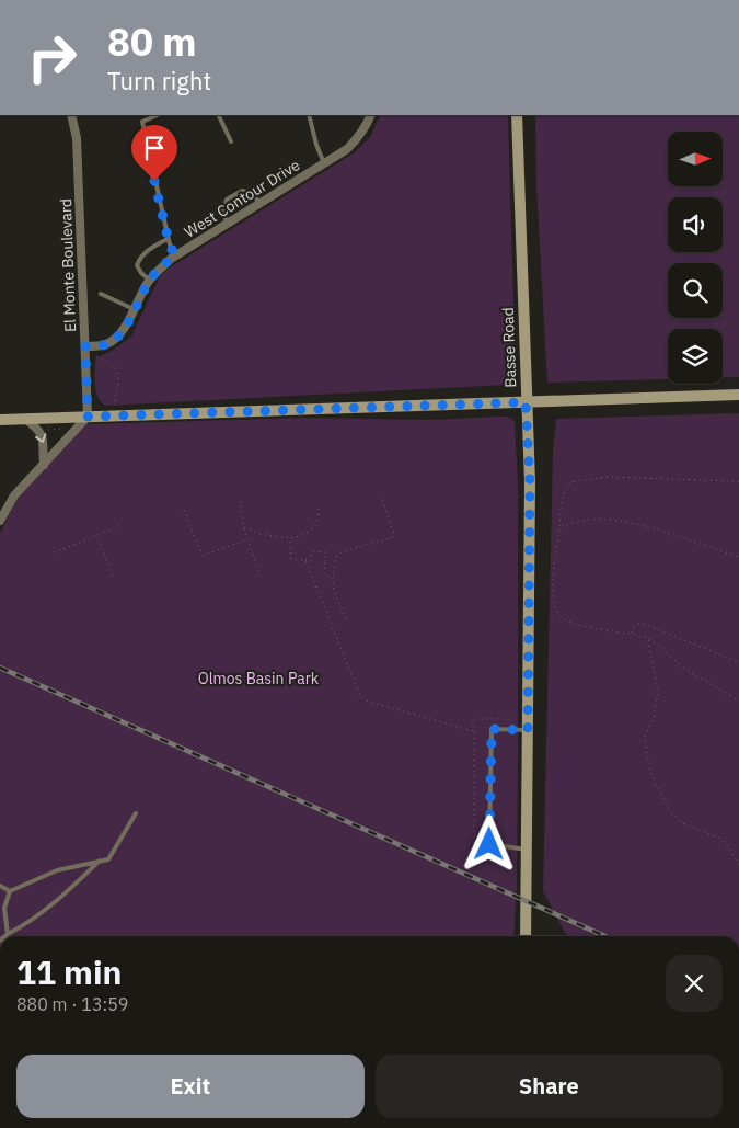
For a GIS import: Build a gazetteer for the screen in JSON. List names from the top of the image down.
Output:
{
  "streets": {
    "main road": ["Basse Road"],
    "street": ["West Contour Drive", "El Monte Boulevard"]
  },
  "crossings": [
    ["West Contour Drive", "El Monte Boulevard"]
  ],
  "parks": ["Olmos Basin Park"],
  "north": "right",
  "page": {
    "turn": ["80 m", "Turn right"],
    "heading": ["11 min", "880 m · 13:59"],
    "buttons": ["Exit", "Share"]
  }
}
